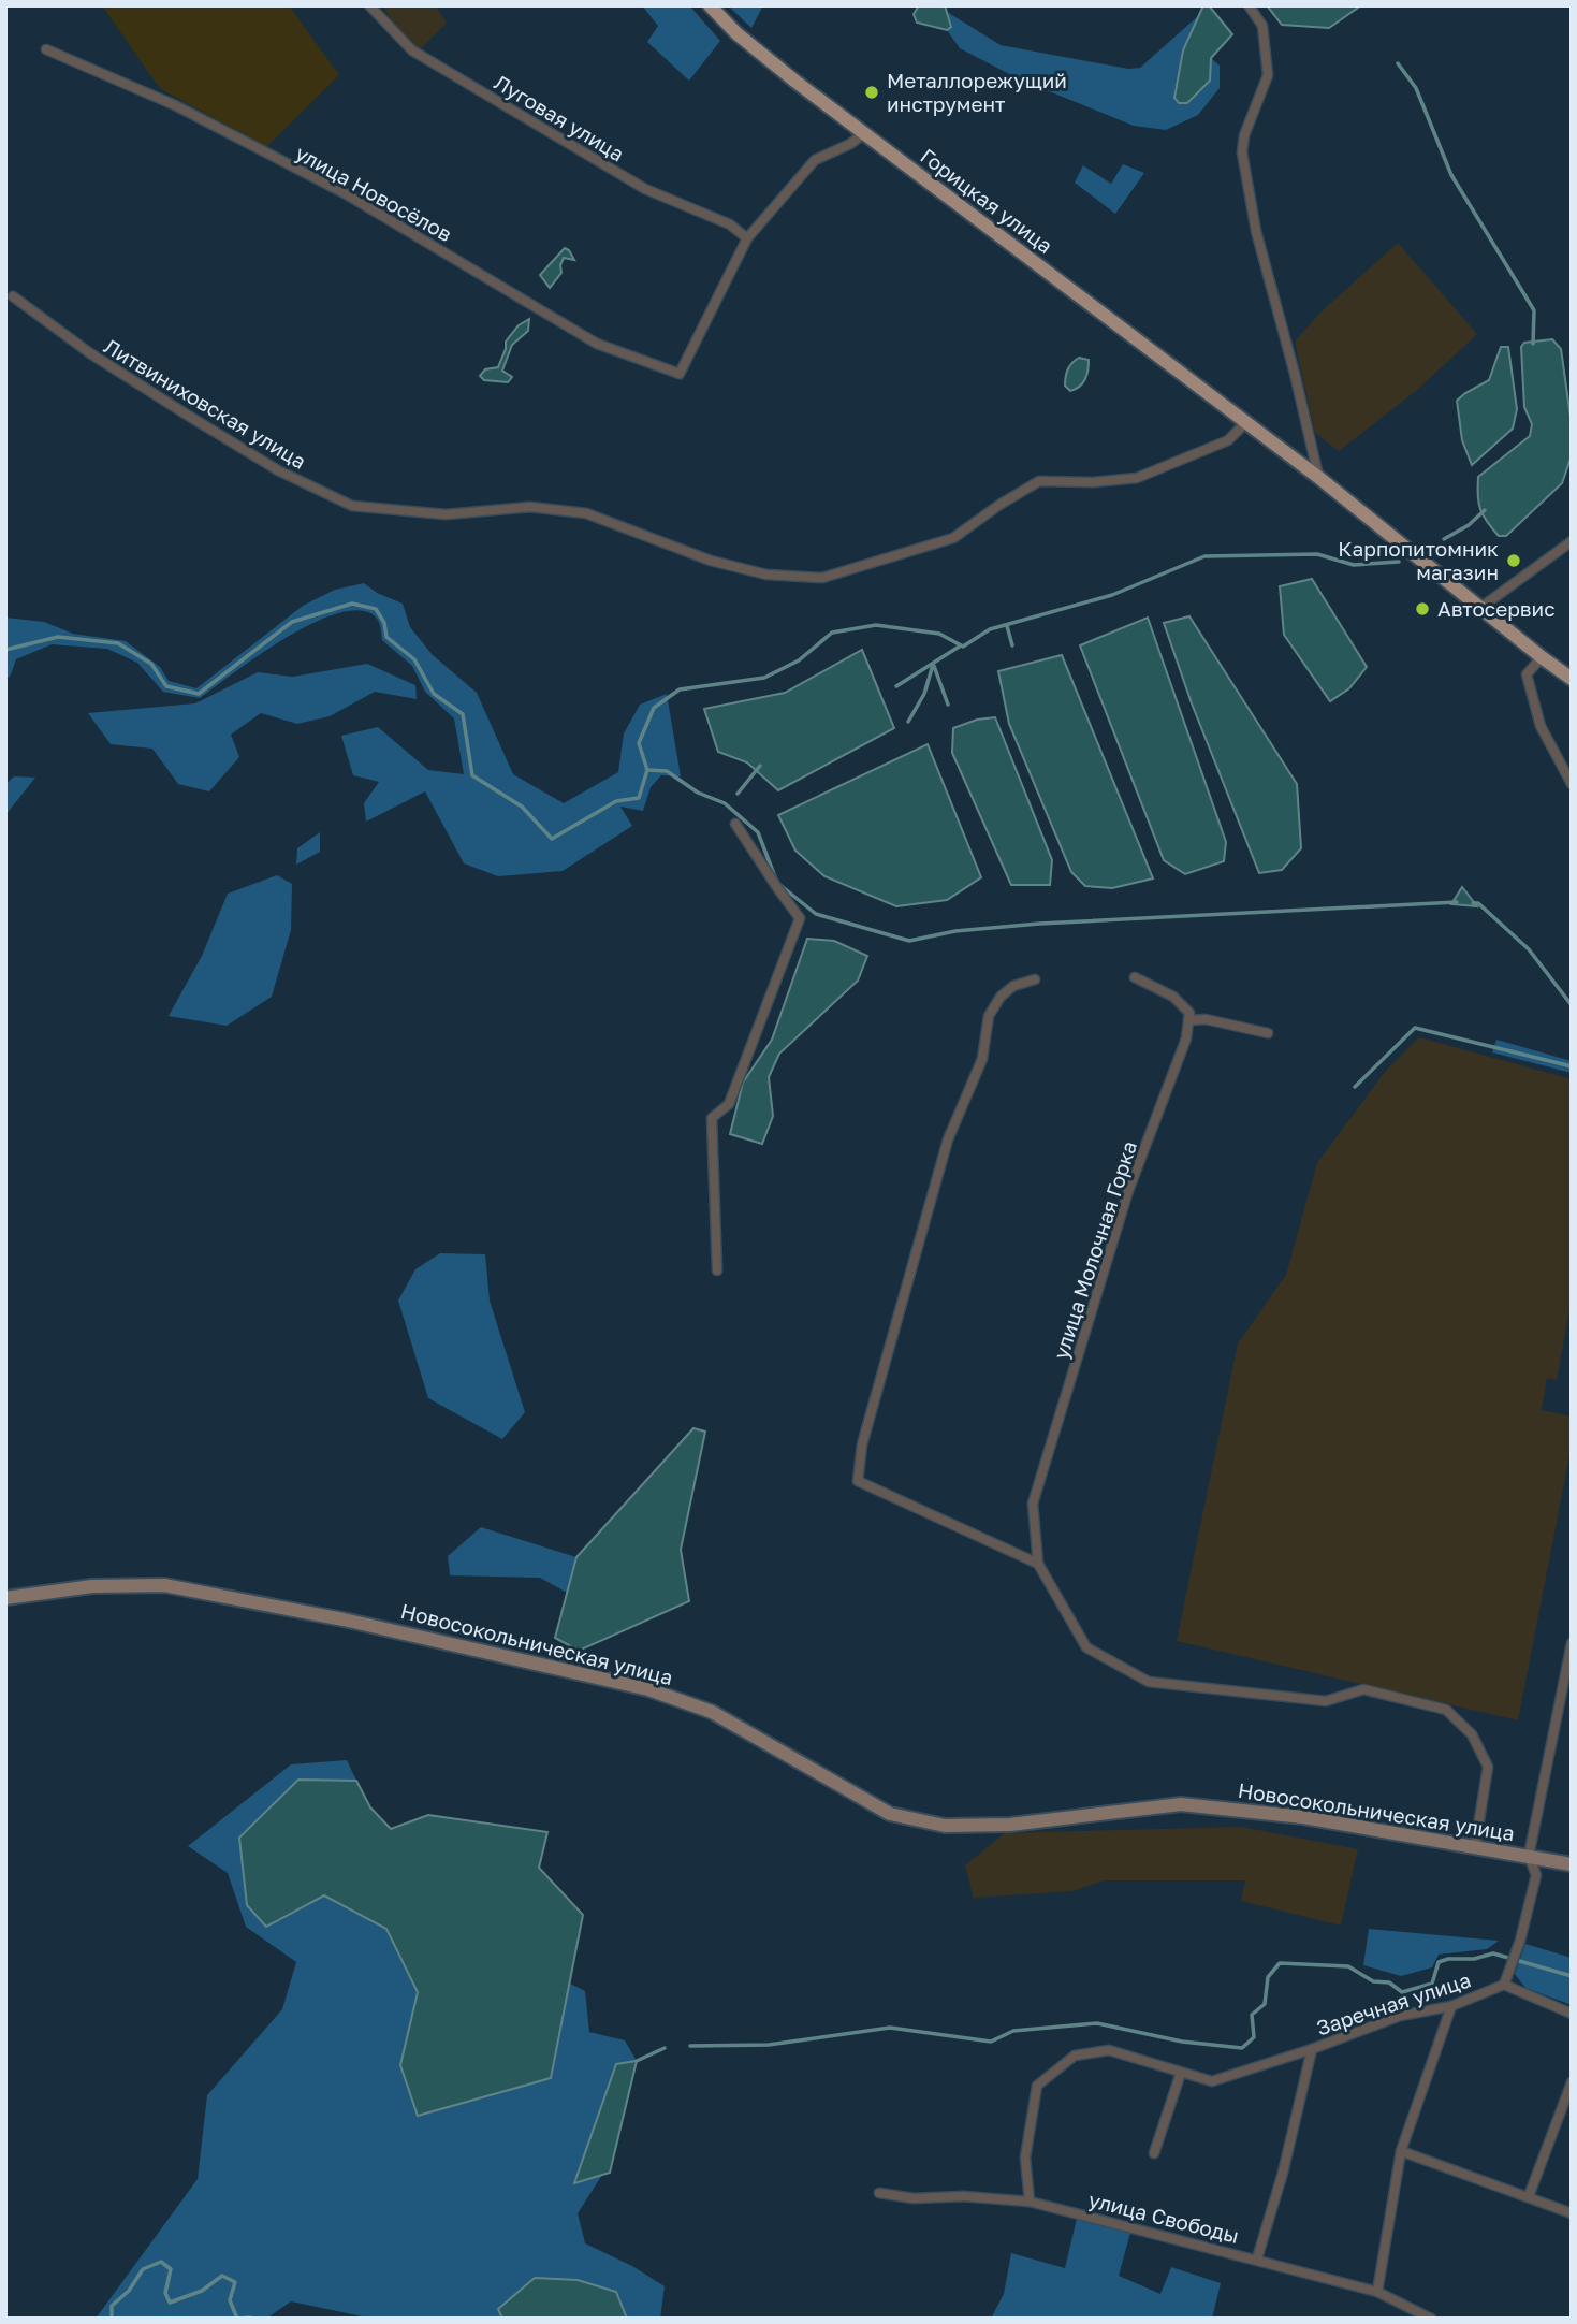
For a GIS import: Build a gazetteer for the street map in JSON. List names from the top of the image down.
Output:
{
  "streets": {
    "main road": ["Горицкая улица", "Новосокольническая улица"],
    "street": [
      "Луговая улица",
      "улица Новосёлов",
      "Литвиниховская улица",
      "улица Молочная Горка",
      "Заречная улица",
      "улица Свободы"
    ]
  },
  "crossings": [
    ["Луговая улица", "улица Новосёлов"],
    ["Горицкая улица", "Литвиниховская улица"],
    ["Заречная улица", "улица Свободы"]
  ],
  "places": ["Металлорежущий инструмент", "Карпопитомник магазин", "Автосервис"]
}
